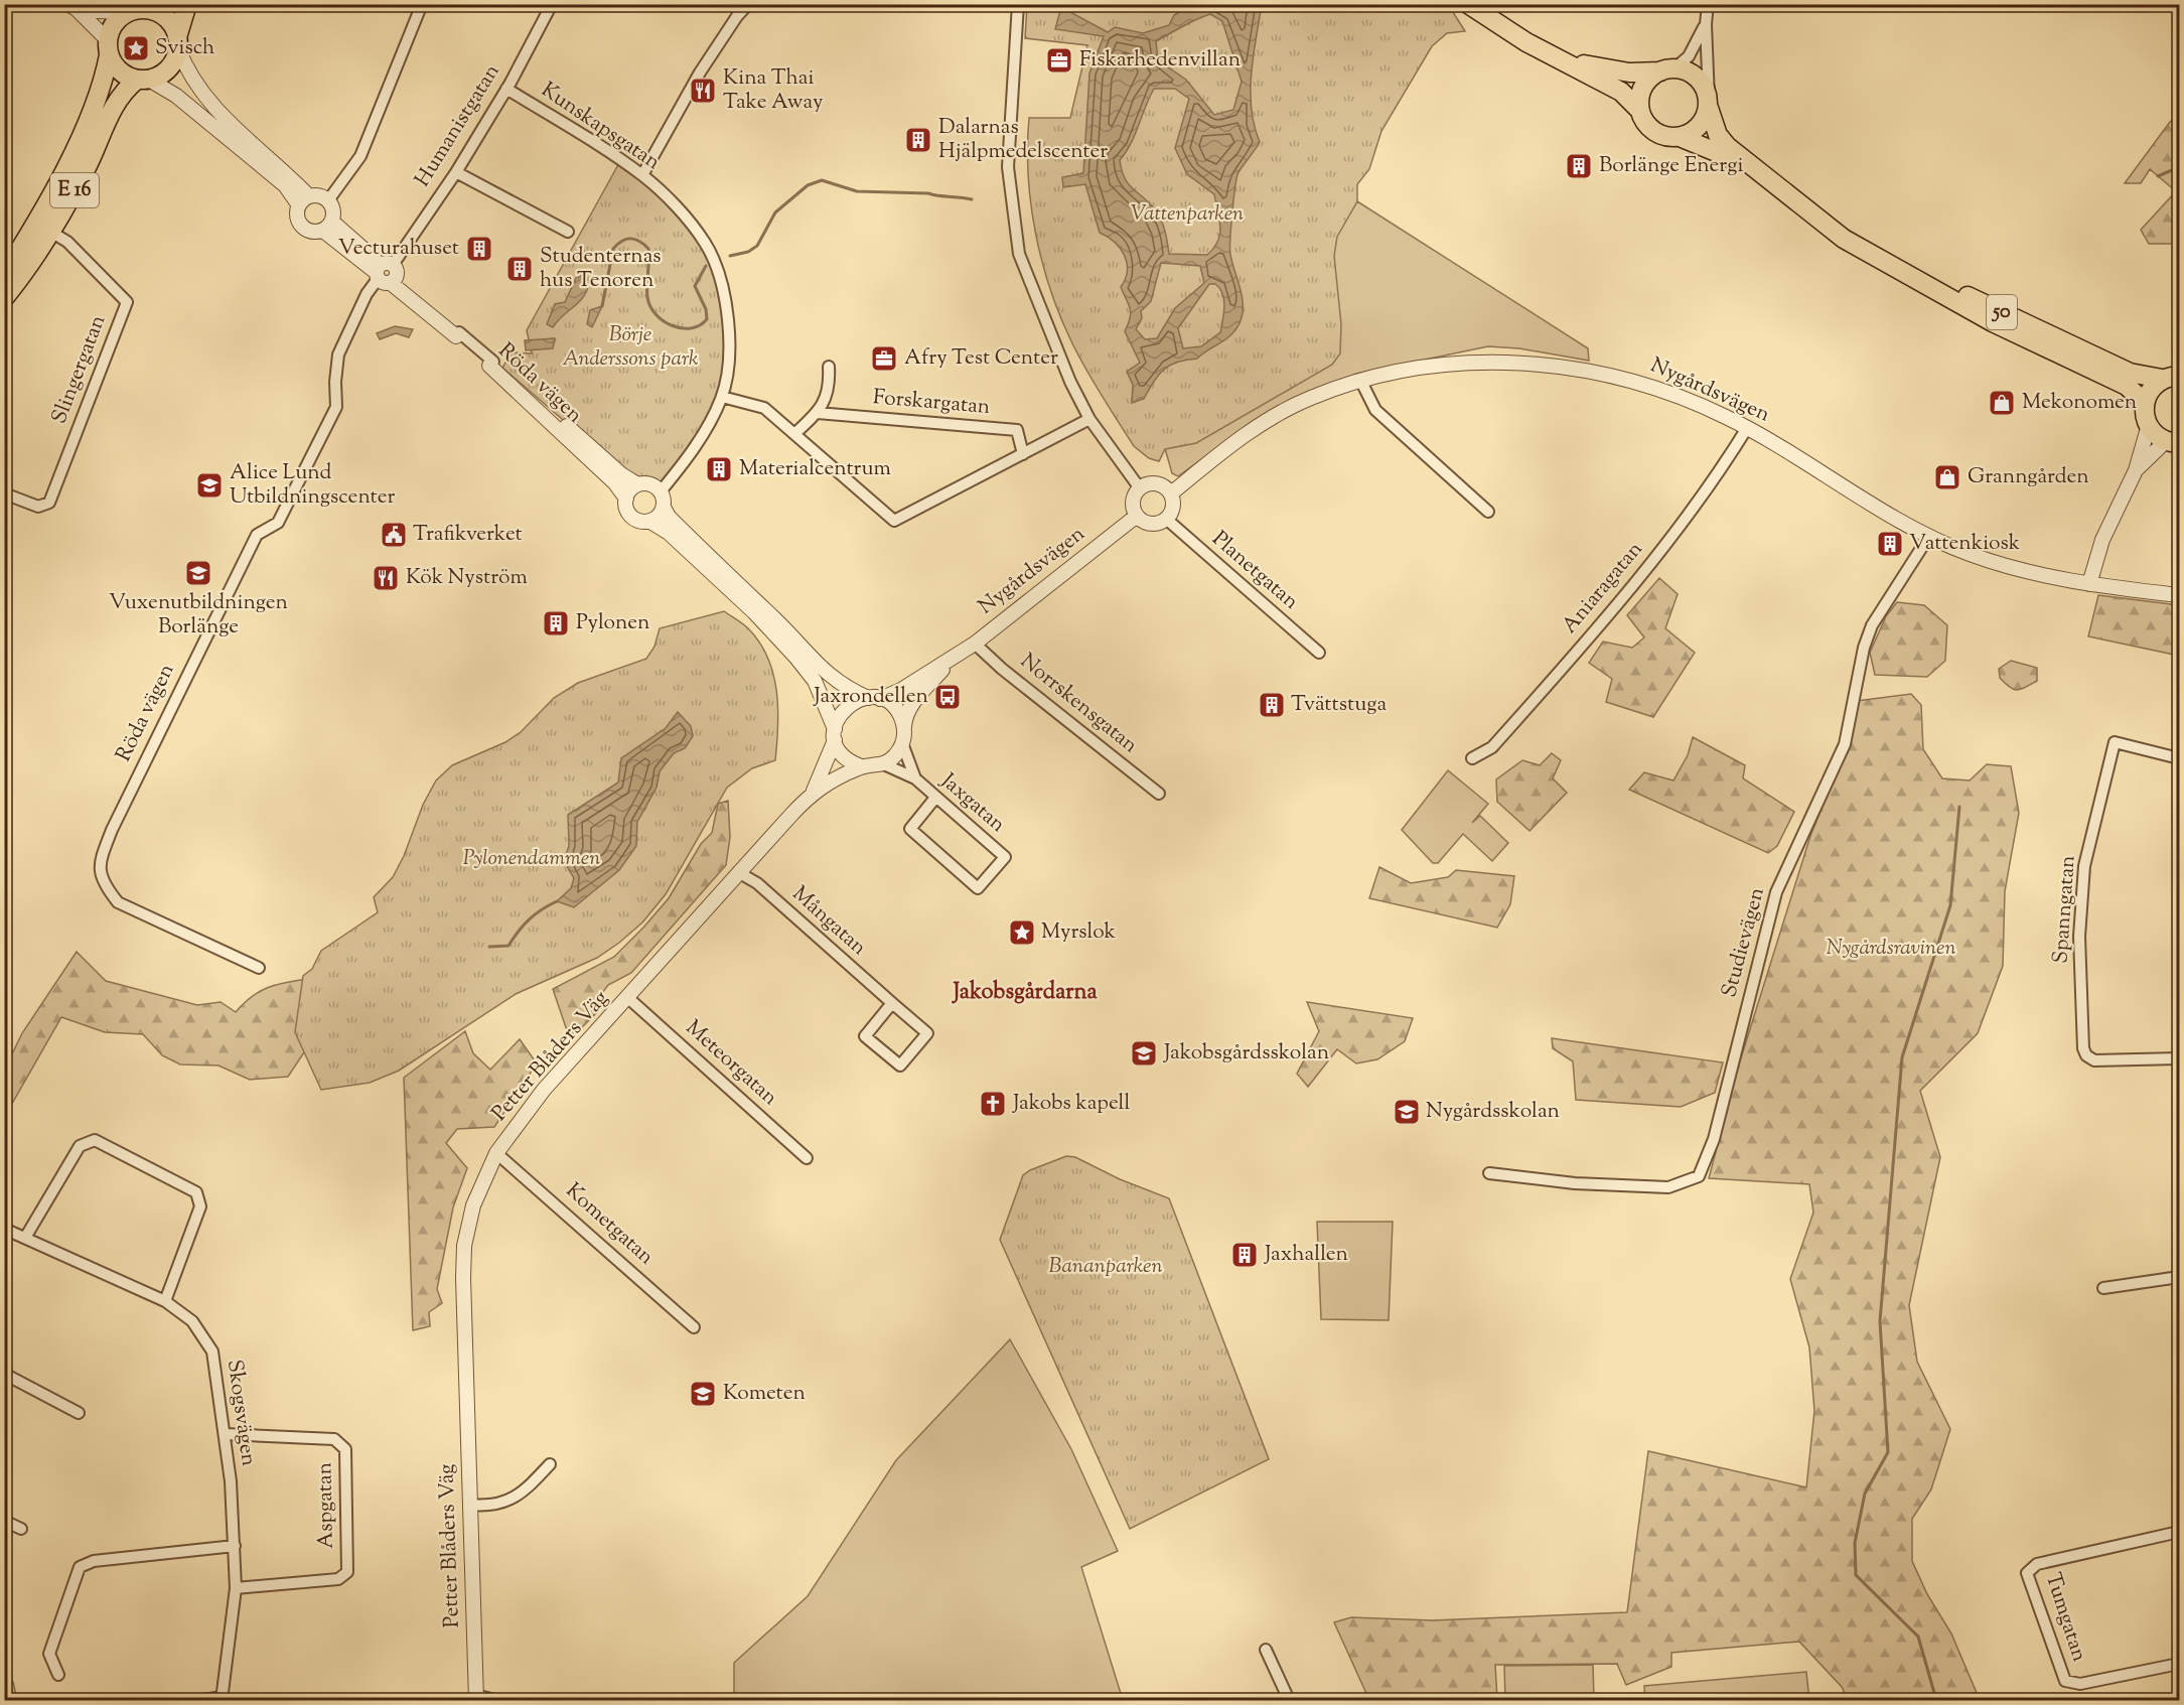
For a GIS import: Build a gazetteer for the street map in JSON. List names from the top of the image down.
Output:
{
  "streets": {
    "highway": ["E 16", "50"],
    "street": [
      "Humanistgatan",
      "Kunskapsgatan",
      "Slingergatan",
      "Röda vägen",
      "Nygårdsvägen",
      "Forskargatan",
      "Planetgatan",
      "Aniaragatan",
      "Norrskensgatan",
      "Jaxgatan",
      "Spanngatan",
      "Mångatan",
      "Studievägen",
      "Petter Blåders Väg",
      "Meteorgatan",
      "Kometgatan",
      "Skogsvägen",
      "Aspgatan",
      "Tumgatan"
    ]
  },
  "crossings": [
    ["Humanistgatan", "Kunskapsgatan"],
    ["Humanistgatan", "Röda vägen"],
    ["Kunskapsgatan", "Röda vägen"],
    ["E 16", "Slingergatan"],
    ["Nygårdsvägen", "Planetgatan"],
    ["Nygårdsvägen", "Aniaragatan"],
    ["Nygårdsvägen", "Norrskensgatan"],
    ["Nygårdsvägen", "Jaxgatan"],
    ["Nygårdsvägen", "Studievägen"],
    ["Nygårdsvägen", "Petter Blåders Väg"],
    ["Jaxgatan", "Petter Blåders Väg"],
    ["Mångatan", "Petter Blåders Väg"],
    ["Petter Blåders Väg", "Meteorgatan"],
    ["Petter Blåders Väg", "Kometgatan"],
    ["Skogsvägen", "Aspgatan"]
  ],
  "districts": ["Jakobsgårdarna"],
  "parks": [
    "Vattenparken",
    "Börje Anderssons park",
    "Pylonendammen",
    "Nygårdsravinen",
    "Bananparken"
  ],
  "places": {
    "place": ["Svisch", "Myrslok"],
    "office": ["Fiskarhedenvillan", "Afry Test Center"],
    "restaurant": ["Kina Thai Take Away", "Kök Nyström"],
    "building": [
      "Dalarnas Hjälpmedelscenter",
      "Borlänge Energi",
      "Vecturahuset",
      "Studenternas hus Tenoren",
      "Materialcentrum",
      "Vattenkiosk",
      "Pylonen",
      "Tvättstuga",
      "Jaxhallen"
    ],
    "shop": ["Mekonomen", "Granngården"],
    "school or university": [
      "Alice Lund Utbildningscenter",
      "Vuxenutbildningen Borlänge",
      "Jakobsgårdsskolan",
      "Nygårdsskolan",
      "Kometen"
    ],
    "public building": ["Trafikverket"],
    "bus stop": ["Jaxrondellen"],
    "church": ["Jakobs kapell"]
  }
}
